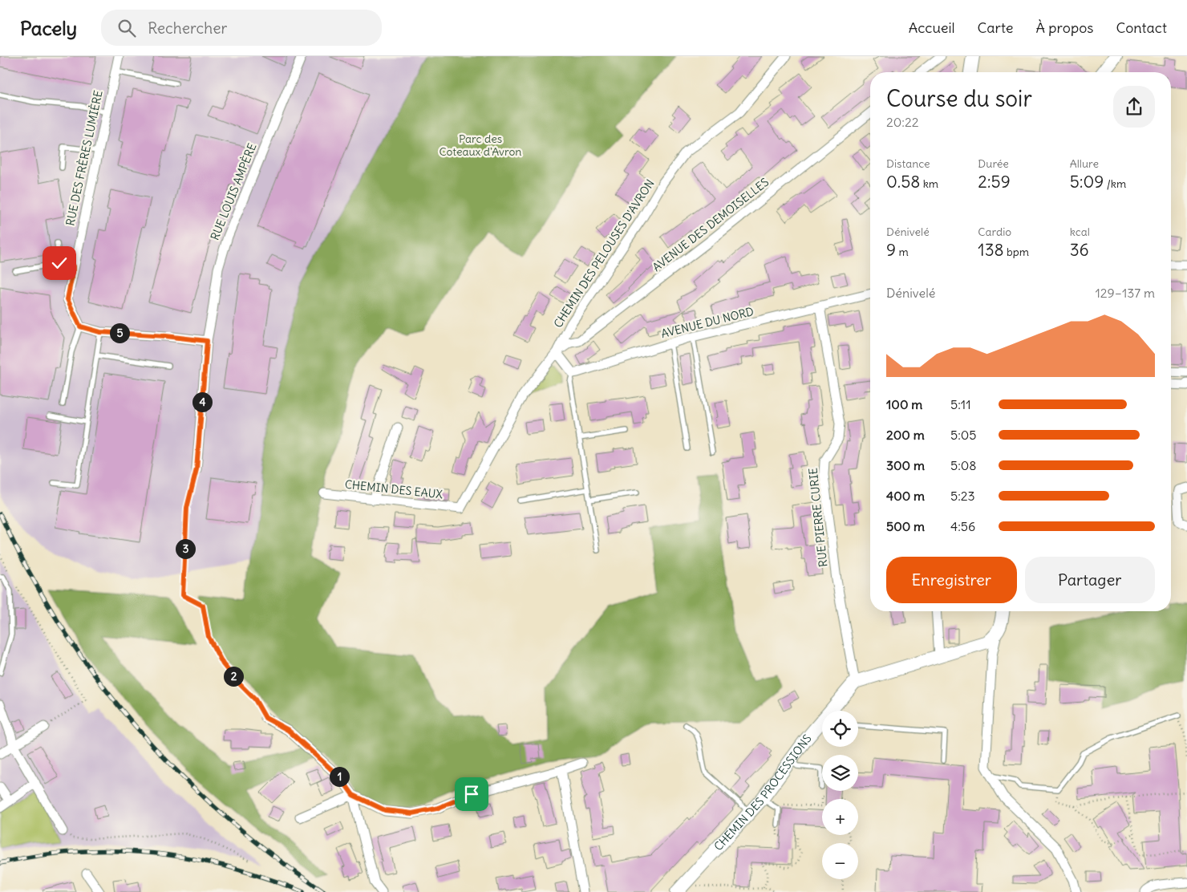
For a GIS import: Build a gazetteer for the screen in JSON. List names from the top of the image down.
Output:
{
  "streets": {
    "street": [
      "RUE DES FRÈRES LUMIÈRE",
      "RUE LOUIS AMPÈRE",
      "AVENUE DES DEMOISELLES",
      "CHEMIN DES PELOUSES D'AVRON",
      "AVENUE DU NORD",
      "CHEMIN DES EAUX",
      "RUE PIERRE CURIE",
      "CHEMIN DES PROCESSIONS"
    ]
  },
  "crossings": [
    ["AVENUE DES DEMOISELLES", "CHEMIN DES PELOUSES D'AVRON"],
    ["CHEMIN DES PELOUSES D'AVRON", "CHEMIN DES EAUX"],
    ["AVENUE DU NORD", "RUE PIERRE CURIE"],
    ["RUE PIERRE CURIE", "CHEMIN DES PROCESSIONS"]
  ],
  "parks": ["Parc des Coteaux d'Avron"],
  "page": {
    "header": "Pacely",
    "search": "Rechercher",
    "nav": [
      "Accueil",
      "Carte",
      "À propos",
      "Contact"
    ],
    "heading": ["Course du soir", "20:22"],
    "stats": [
      ["Distance", "0.58 km"],
      ["Durée", "2:59"],
      ["Allure", "5:09 /km"],
      ["Dénivelé", "9 m"],
      ["Cardio", "138 bpm"],
      ["kcal", "36"]
    ],
    "chart": ["Dénivelé", "129–137 m"],
    "pins": [
      "5",
      "4",
      "3",
      "2",
      "1"
    ],
    "list": [
      {
        "name": "100 m",
        "note": "5:11"
      },
      {
        "name": "200 m",
        "note": "5:05"
      },
      {
        "name": "300 m",
        "note": "5:08"
      },
      {
        "name": "400 m",
        "note": "5:23"
      },
      {
        "name": "500 m",
        "note": "4:56"
      }
    ],
    "buttons": ["Enregistrer", "Partager"],
    "map_buttons": ["+", "−"]
  }
}
